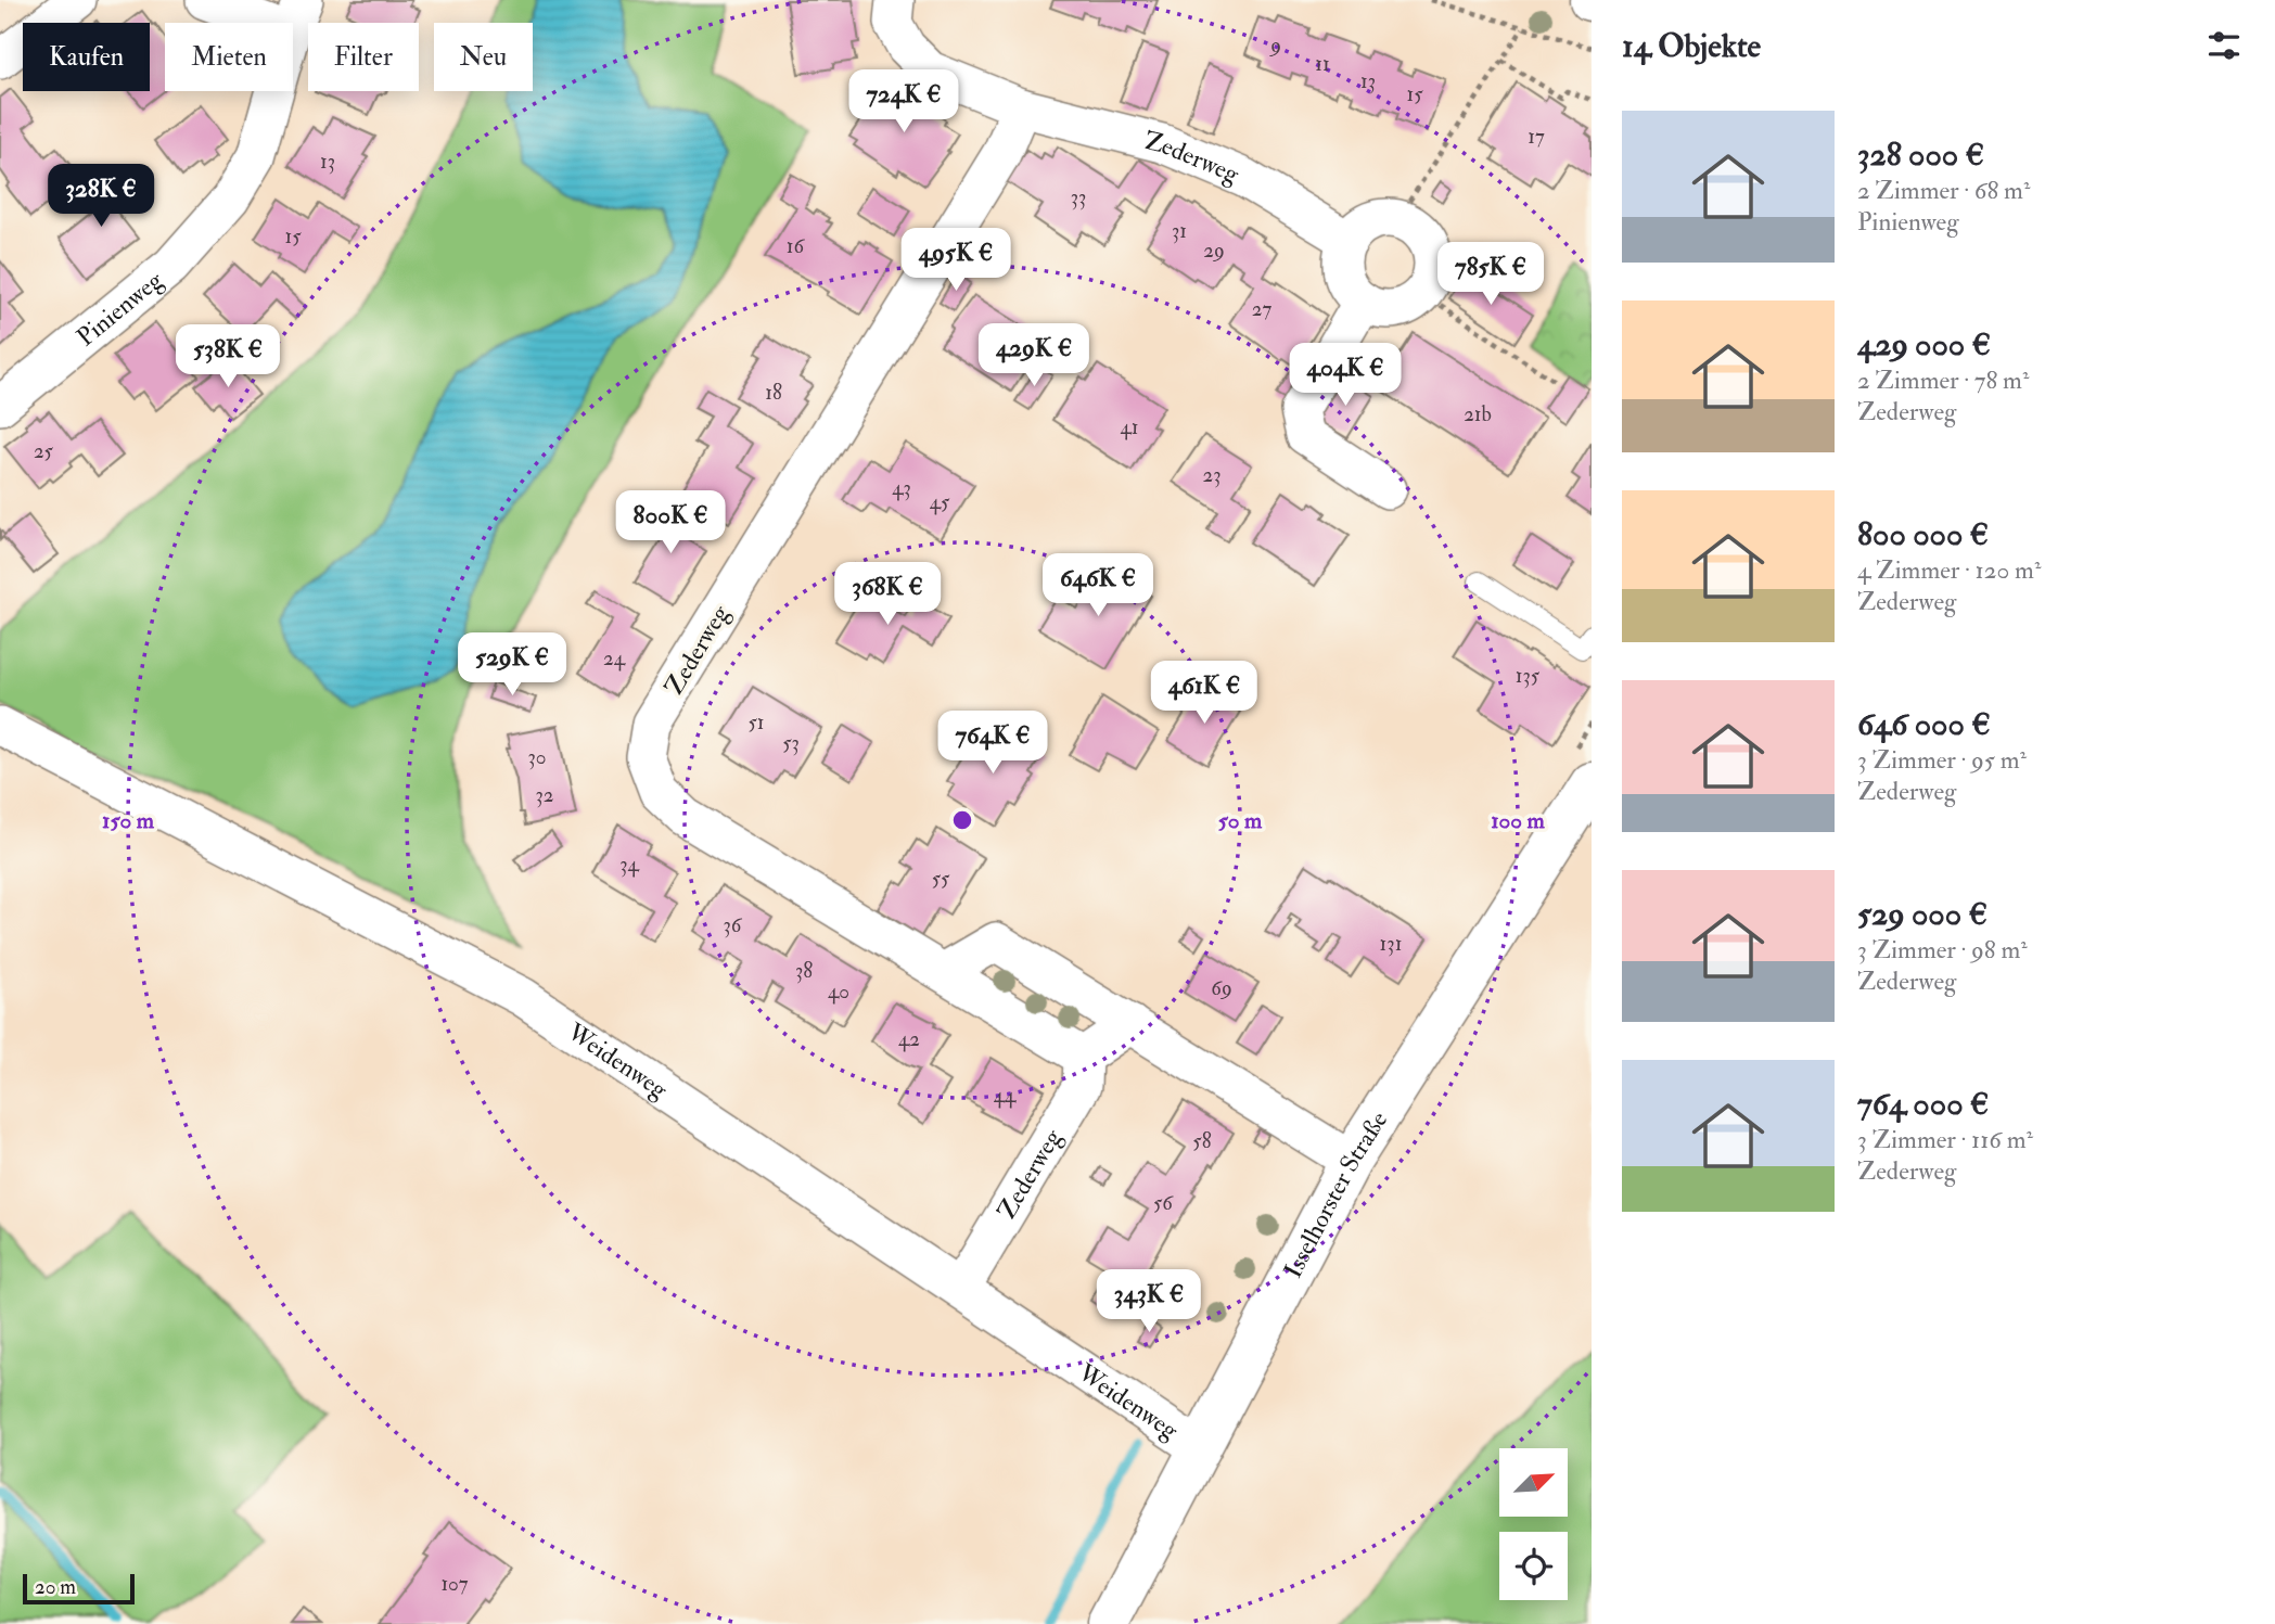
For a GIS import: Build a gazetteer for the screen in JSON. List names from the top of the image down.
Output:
{
  "streets": {
    "street": [
      "Zederweg",
      "Pinienweg",
      "Weidenweg",
      "Isselhorster Straße"
    ]
  },
  "crossings": [
    ["Zederweg", "Weidenweg"],
    ["Weidenweg", "Isselhorster Straße"]
  ],
  "house_numbers": [
    "9",
    "11",
    "13",
    "15",
    "17",
    "13",
    "33",
    "31",
    "15",
    "16",
    "29",
    "27",
    "18",
    "21b",
    "41",
    "25",
    "23",
    "43",
    "45",
    "24",
    "135",
    "51",
    "53",
    "30",
    "32",
    "34",
    "55",
    "36",
    "131",
    "38",
    "69",
    "40",
    "42",
    "44",
    "58",
    "56",
    "107"
  ],
  "scale_bar": "20 m",
  "north": "top right",
  "page": {
    "heading": "14 Objekte",
    "chip": [
      "Kaufen",
      "Mieten",
      "Filter",
      "Neu"
    ],
    "price": [
      "724K €",
      "328K €",
      "495K €",
      "785K €",
      "429K €",
      "538K €",
      "404K €",
      "800K €",
      "646K €",
      "368K €",
      "529K €",
      "461K €",
      "764K €",
      "343K €"
    ],
    "list": [
      {
        "name": "328 000 €",
        "note": "2 Zimmer · 68 m² · Pinienweg"
      },
      {
        "name": "429 000 €",
        "note": "2 Zimmer · 78 m² · Zederweg"
      },
      {
        "name": "800 000 €",
        "note": "4 Zimmer · 120 m² · Zederweg"
      },
      {
        "name": "646 000 €",
        "note": "3 Zimmer · 95 m² · Zederweg"
      },
      {
        "name": "529 000 €",
        "note": "3 Zimmer · 98 m² · Zederweg"
      },
      {
        "name": "764 000 €",
        "note": "3 Zimmer · 116 m² · Zederweg"
      }
    ],
    "scale": "20 m"
  },
  "rings": ["50 m", "100 m", "150 m"]
}
